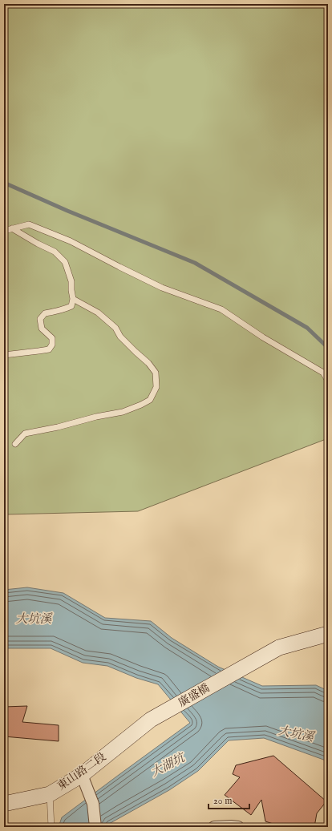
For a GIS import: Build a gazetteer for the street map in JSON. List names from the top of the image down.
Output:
{
  "streets": {
    "main road": ["廣盛橋", "東山路二段"]
  },
  "crossings": [
    ["廣盛橋", "東山路二段"]
  ],
  "water": ["大坑溪", "大湖坑"],
  "scale_bar": "20 m"
}
